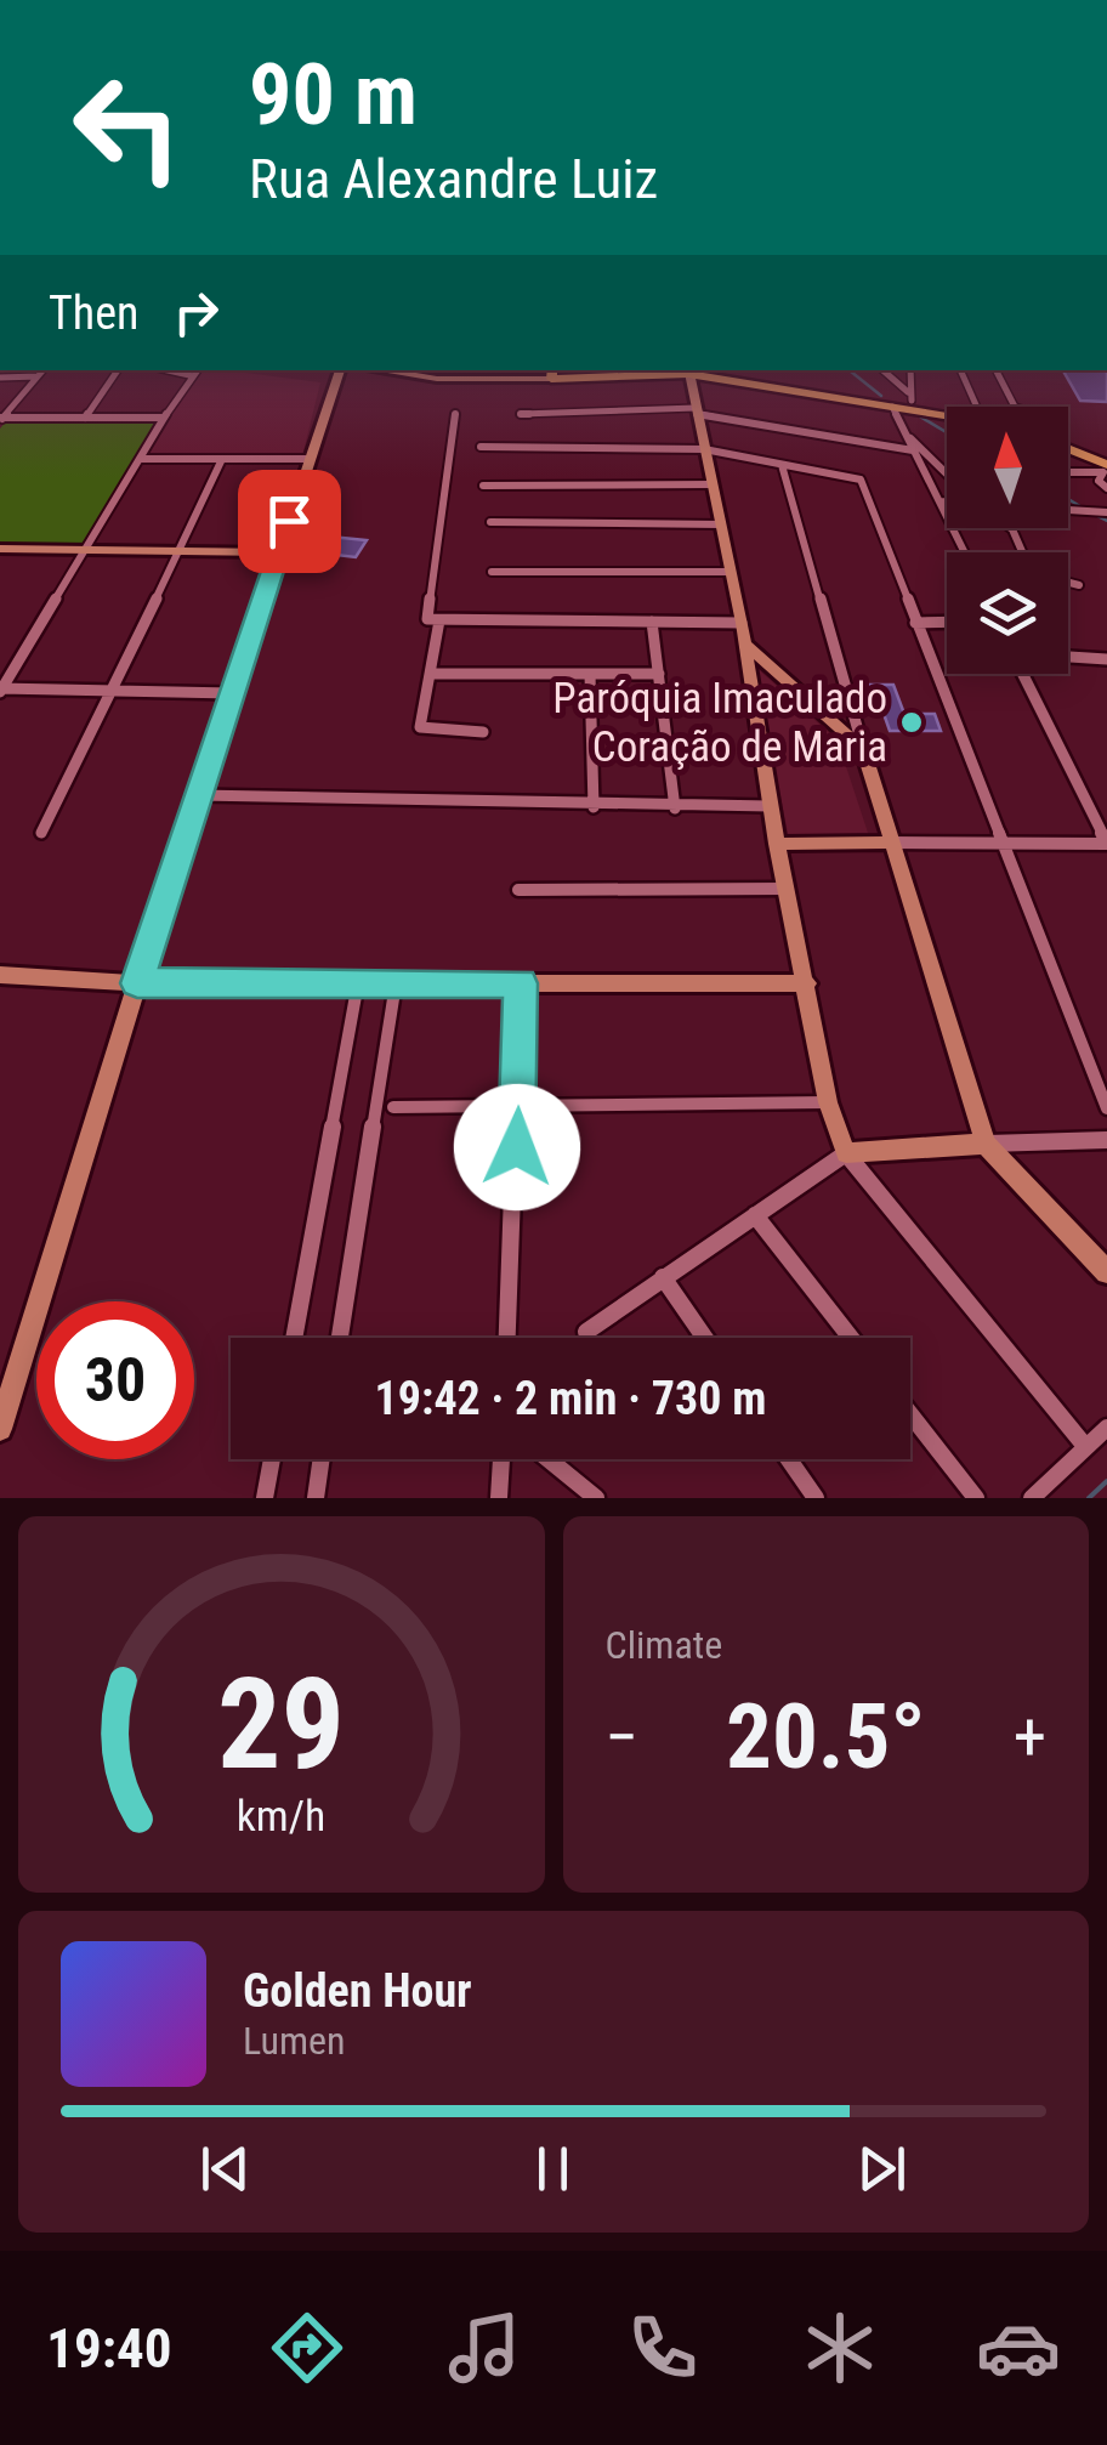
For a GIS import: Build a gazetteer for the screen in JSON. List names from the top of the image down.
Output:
{
  "places": ["Paróquia Imaculado Coração de Maria"],
  "north": "top",
  "page": {
    "turn": ["90 m", "Rua Alexandre Luiz"],
    "then": "Then",
    "limit": "30",
    "trip": "19:42 · 2 min · 730 m",
    "tile": "Climate",
    "heat": ["−", "20.5°", "+"],
    "song": ["Golden Hour", "Lumen"],
    "tabs": "19:40",
    "gauge": ["29", "km/h"]
  }
}
